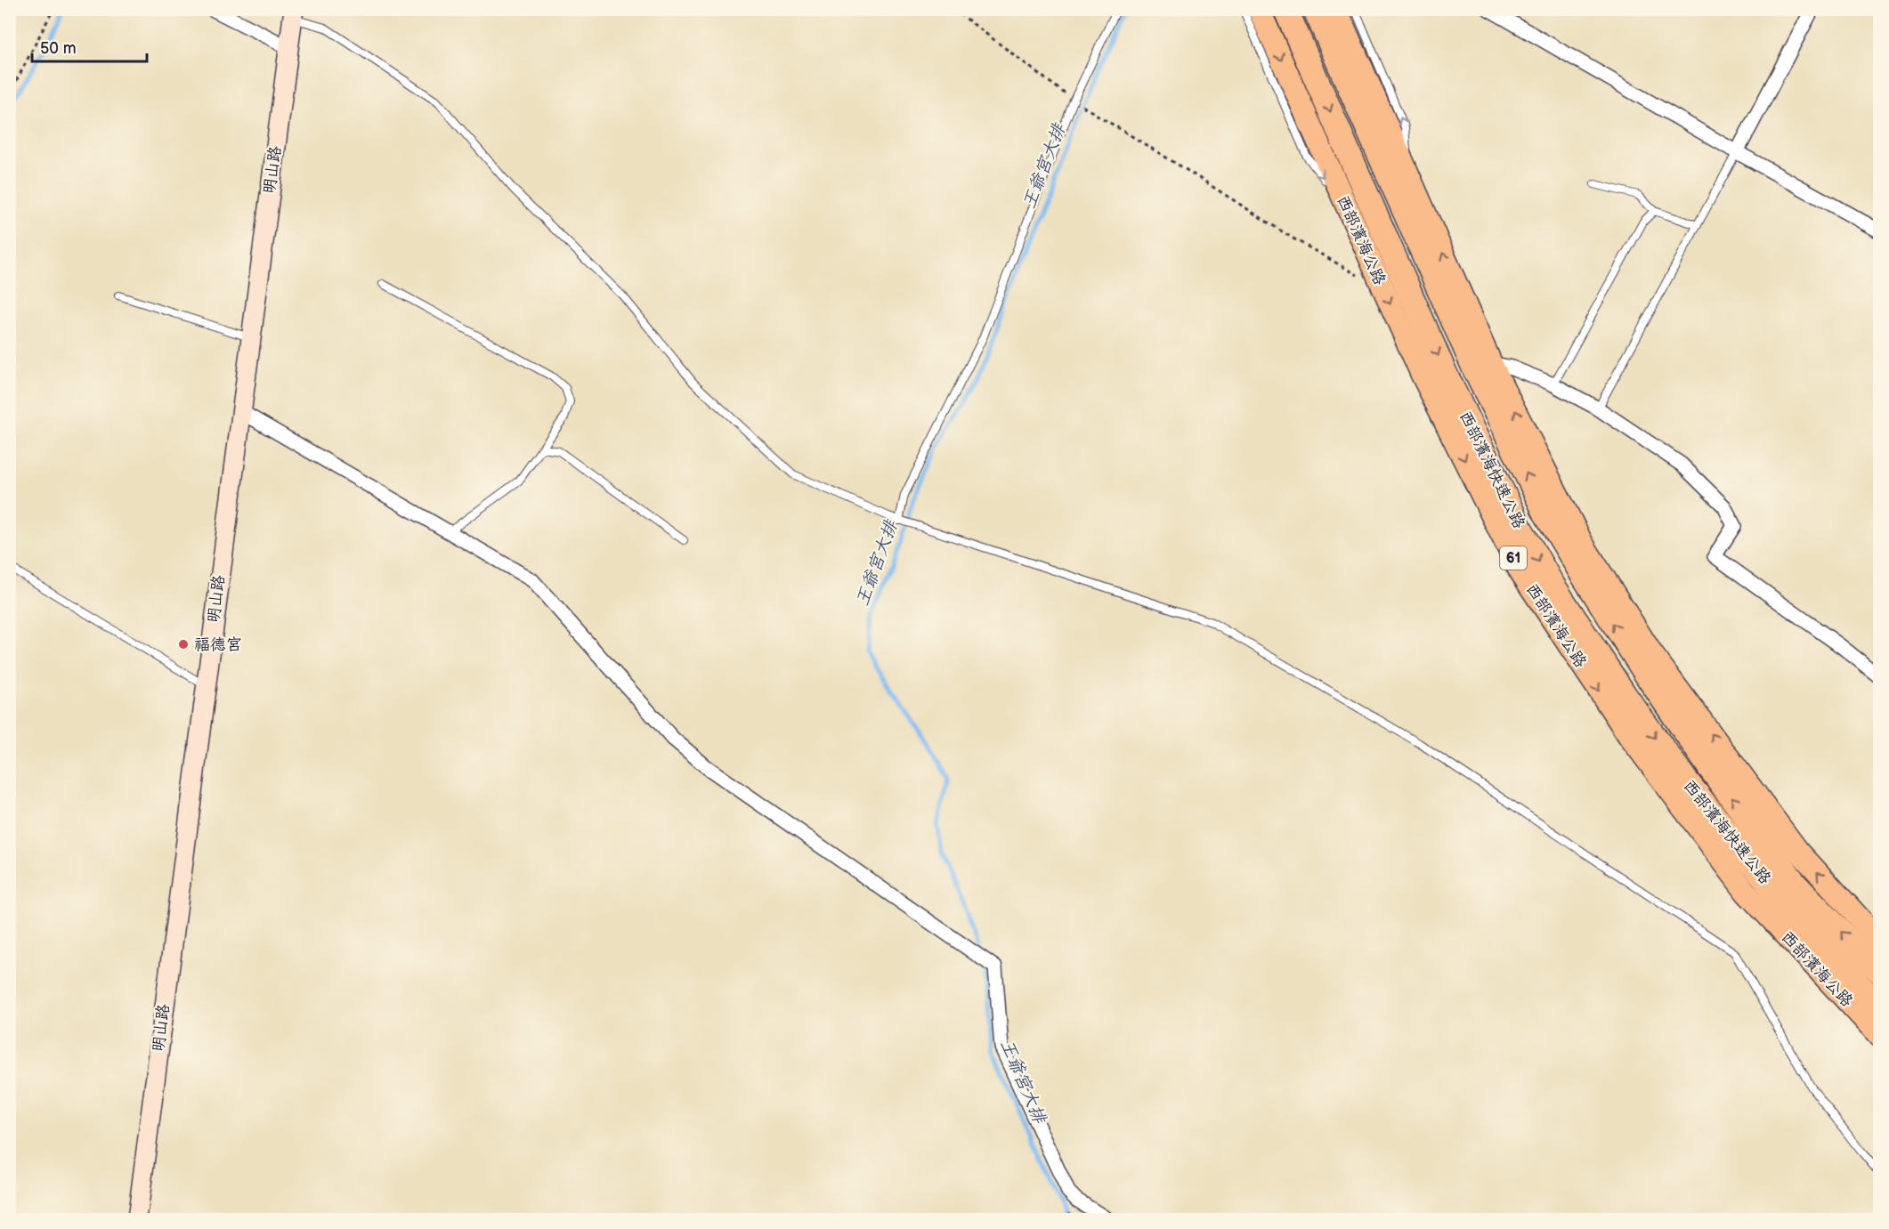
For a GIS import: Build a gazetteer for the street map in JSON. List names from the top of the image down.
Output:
{
  "streets": {
    "highway": ["西部濱海快速公路", "61"],
    "main road": ["西部濱海公路"],
    "street": ["明山路"]
  },
  "water": ["王爺宮大排"],
  "places": ["福德宮"],
  "scale_bar": "50 m"
}
